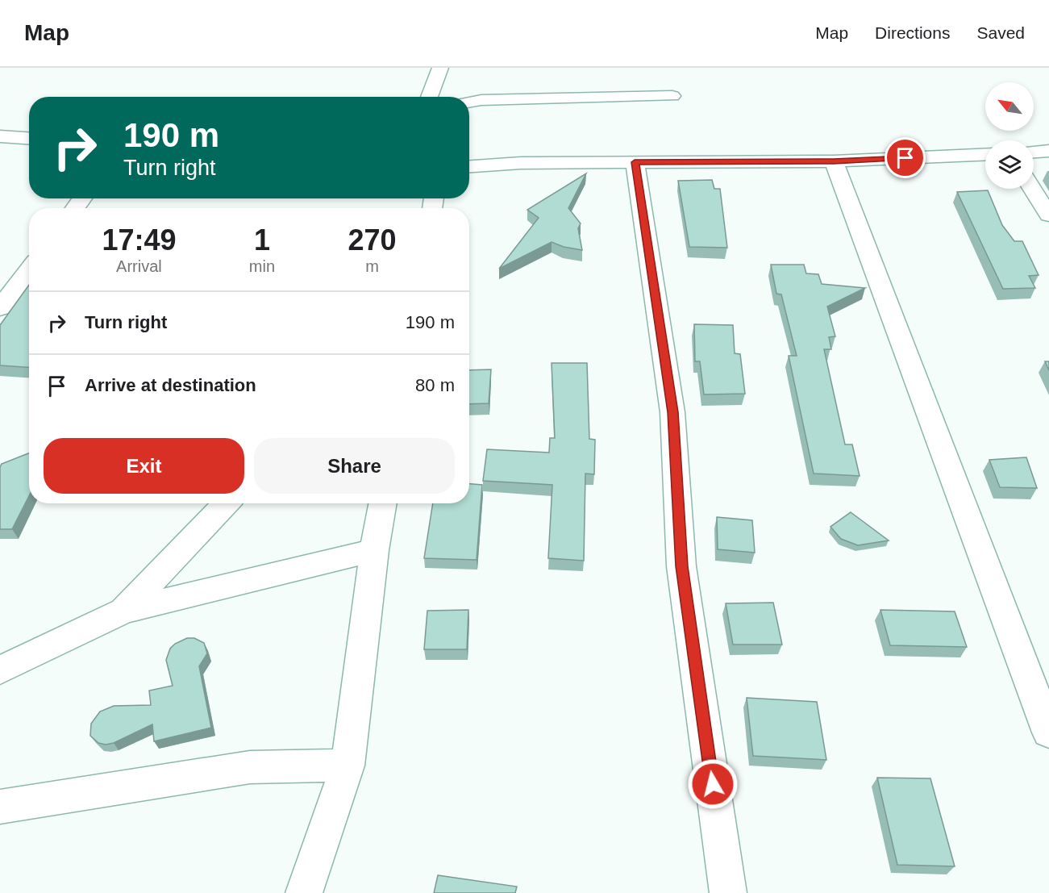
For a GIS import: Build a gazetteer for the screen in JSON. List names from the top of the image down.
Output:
{
  "north": "top left",
  "page": {
    "header": "Map",
    "nav": ["Map", "Directions", "Saved"],
    "turn": ["190 m", "Turn right"],
    "eta": [
      "17:49",
      "Arrival",
      "1",
      "min",
      "270",
      "m"
    ],
    "list": [
      {
        "name": "Turn right",
        "value": "190 m"
      },
      {
        "name": "Arrive at destination",
        "value": "80 m"
      }
    ],
    "buttons": ["Exit", "Share"]
  }
}
